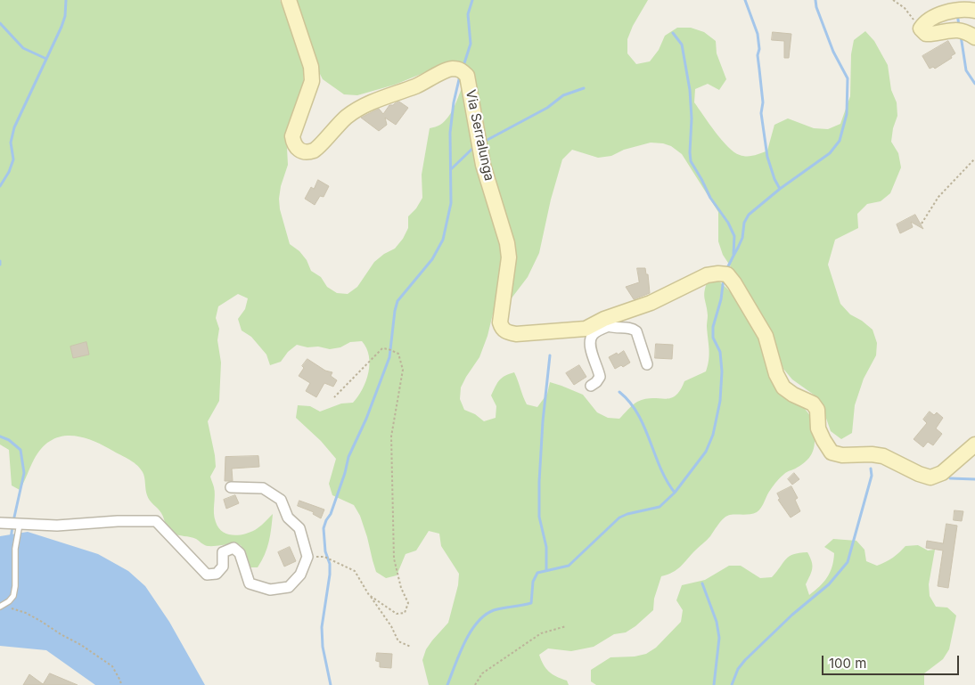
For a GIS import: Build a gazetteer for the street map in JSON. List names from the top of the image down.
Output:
{
  "streets": {
    "street": ["Via Serralunga"]
  },
  "scale_bar": "100 m"
}
